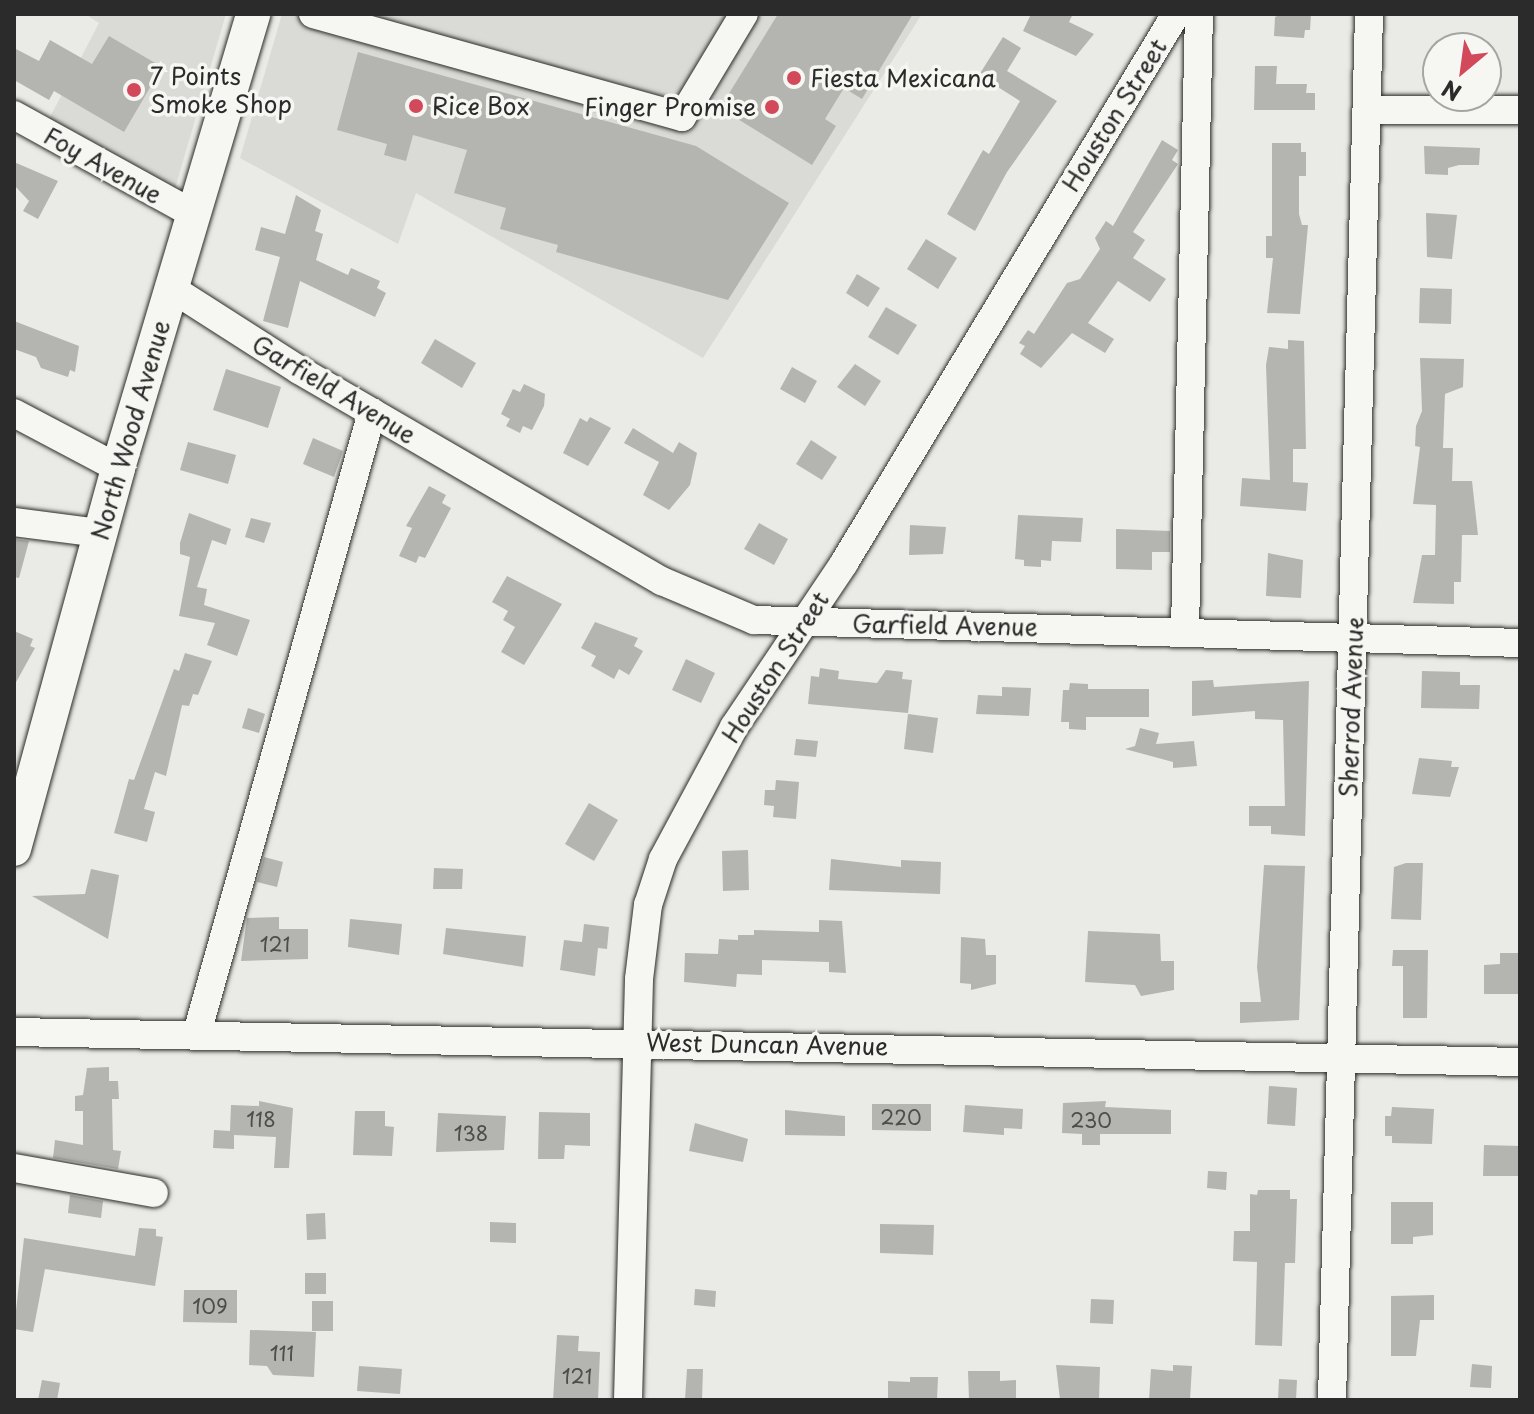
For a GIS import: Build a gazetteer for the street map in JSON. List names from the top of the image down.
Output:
{
  "streets": {
    "main road": ["North Wood Avenue"],
    "street": [
      "Houston Street",
      "Foy Avenue",
      "Garfield Avenue",
      "Sherrod Avenue",
      "West Duncan Avenue"
    ]
  },
  "crossings": [
    ["Houston Street", "Garfield Avenue"],
    ["Houston Street", "West Duncan Avenue"],
    ["Foy Avenue", "North Wood Avenue"],
    ["Garfield Avenue", "North Wood Avenue"],
    ["Garfield Avenue", "Sherrod Avenue"],
    ["Sherrod Avenue", "West Duncan Avenue"]
  ],
  "places": [
    "Fiesta Mexicana",
    "7 Points Smoke Shop",
    "Rice Box",
    "Finger Promise"
  ],
  "house_numbers": [
    "121",
    "220",
    "118",
    "230",
    "138",
    "109",
    "111",
    "121"
  ],
  "north": "bottom left"
}
